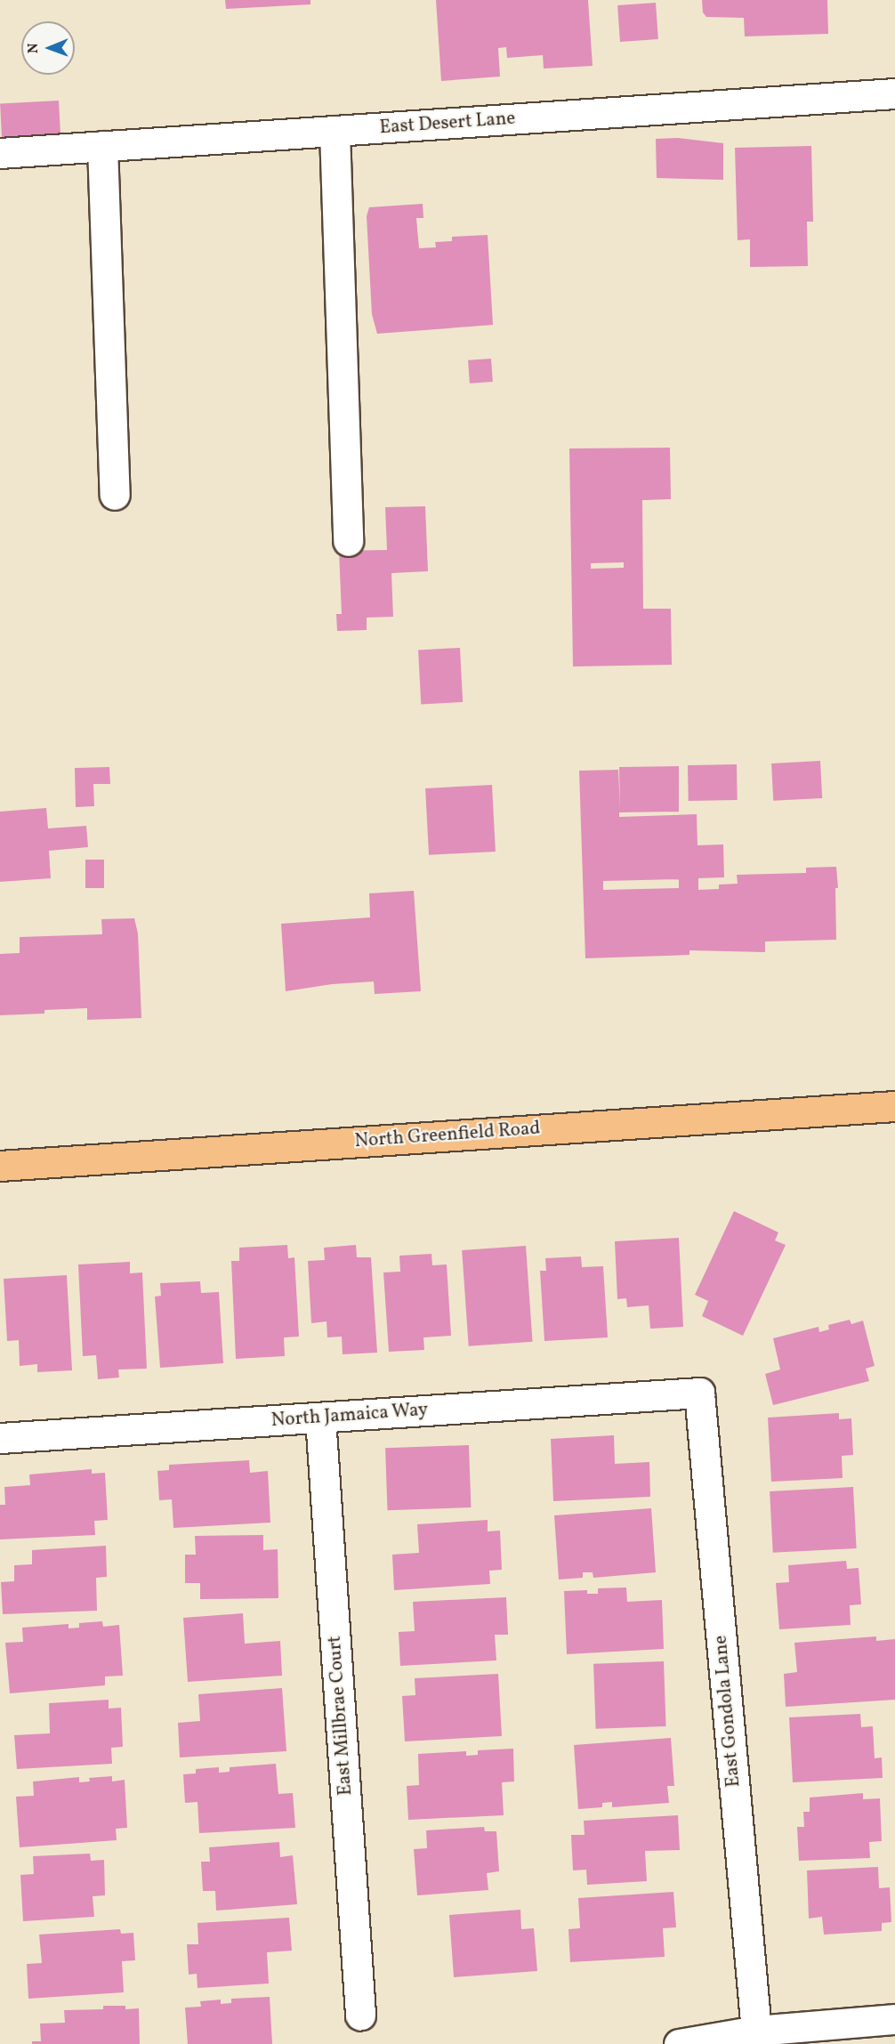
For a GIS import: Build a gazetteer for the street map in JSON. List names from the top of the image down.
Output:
{
  "streets": {
    "main road": ["North Greenfield Road"],
    "street": [
      "East Desert Lane",
      "North Jamaica Way",
      "East Gondola Lane",
      "East Millbrae Court"
    ]
  },
  "crossings": [
    ["North Jamaica Way", "East Gondola Lane"],
    ["North Jamaica Way", "East Millbrae Court"]
  ],
  "north": "left"
}
